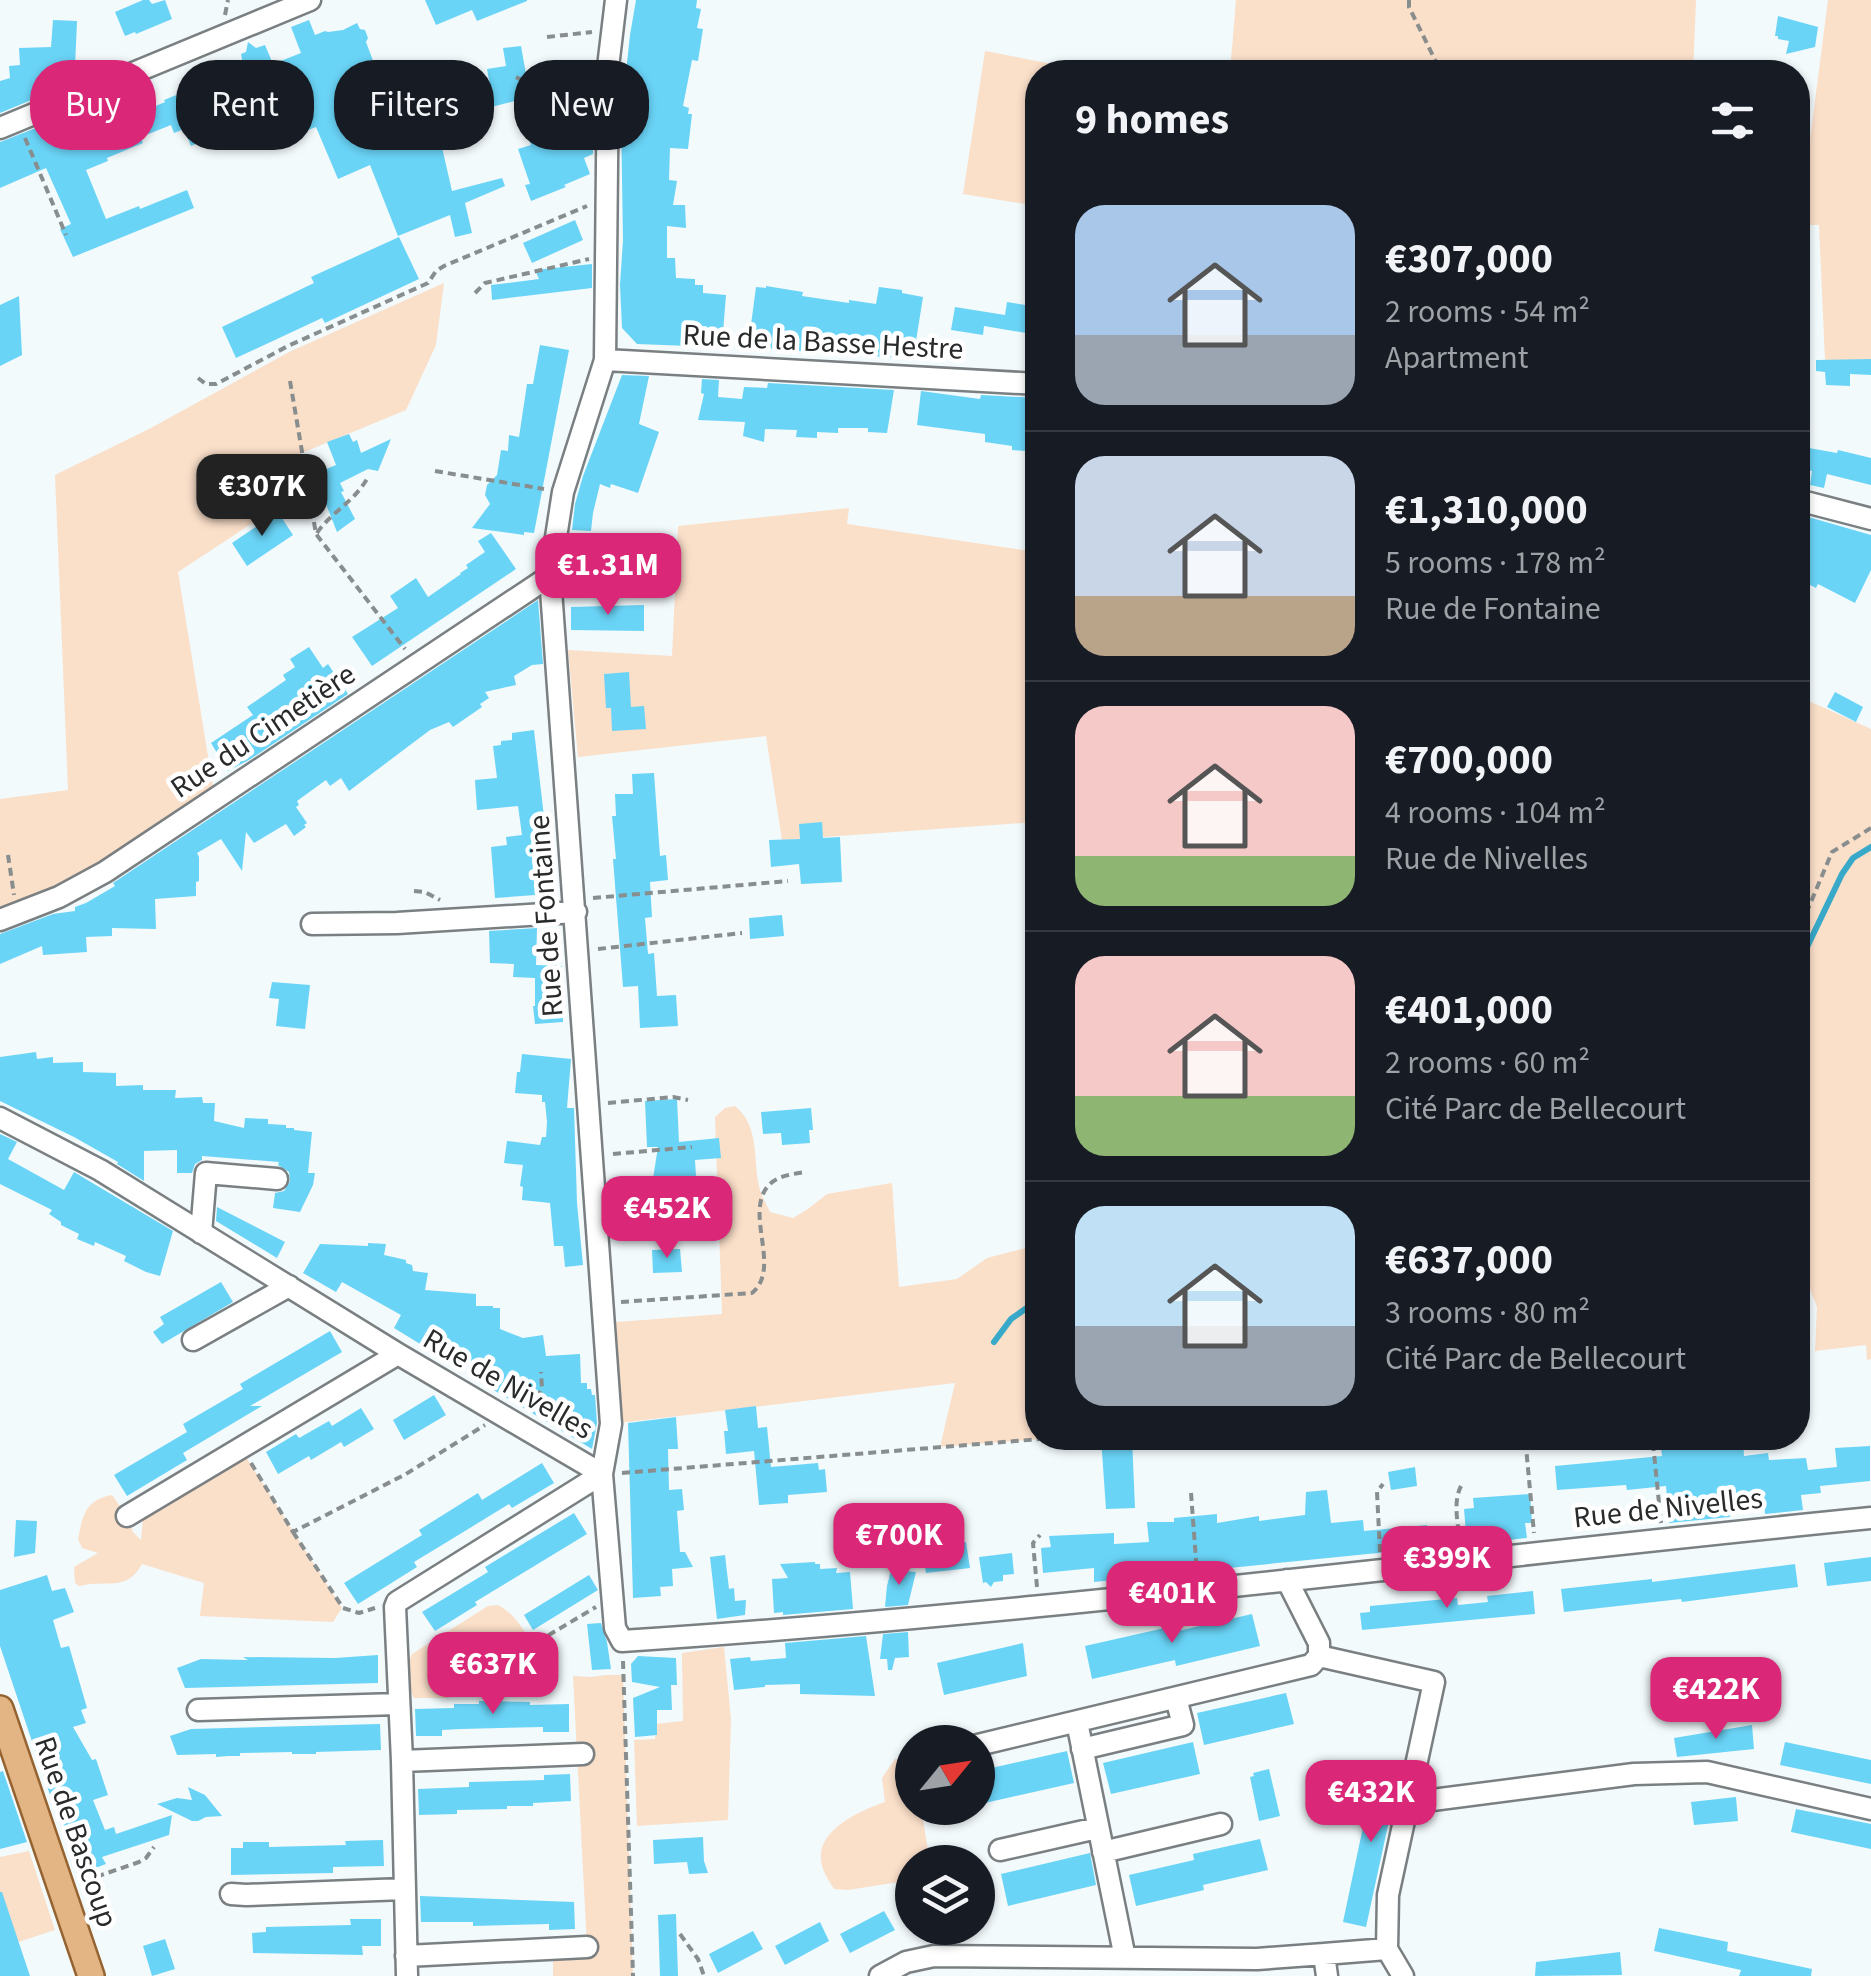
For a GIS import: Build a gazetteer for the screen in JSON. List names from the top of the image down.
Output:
{
  "streets": {
    "main road": ["Rue de Bascoup"],
    "street": [
      "Rue de la Basse Hestre",
      "Rue du Cimetière",
      "Rue de Fontaine",
      "Rue de Nivelles"
    ]
  },
  "crossings": [
    ["Rue de la Basse Hestre", "Rue de Fontaine"],
    ["Rue du Cimetière", "Rue de Fontaine"],
    ["Rue de Fontaine", "Rue de Nivelles"]
  ],
  "north": "top right",
  "page": {
    "chip": [
      "Buy",
      "Rent",
      "Filters",
      "New"
    ],
    "heading": "9 homes",
    "list": [
      {
        "name": "€307,000",
        "note": "2 rooms · 54 m² · Apartment"
      },
      {
        "name": "€1,310,000",
        "note": "5 rooms · 178 m² · Rue de Fontaine"
      },
      {
        "name": "€700,000",
        "note": "4 rooms · 104 m² · Rue de Nivelles"
      },
      {
        "name": "€401,000",
        "note": "2 rooms · 60 m² · Cité Parc de Bellecourt"
      },
      {
        "name": "€637,000",
        "note": "3 rooms · 80 m² · Cité Parc de Bellecourt"
      }
    ],
    "price": [
      "€307K",
      "€1.31M",
      "€452K",
      "€700K",
      "€399K",
      "€401K",
      "€637K",
      "€422K",
      "€432K"
    ]
  }
}
